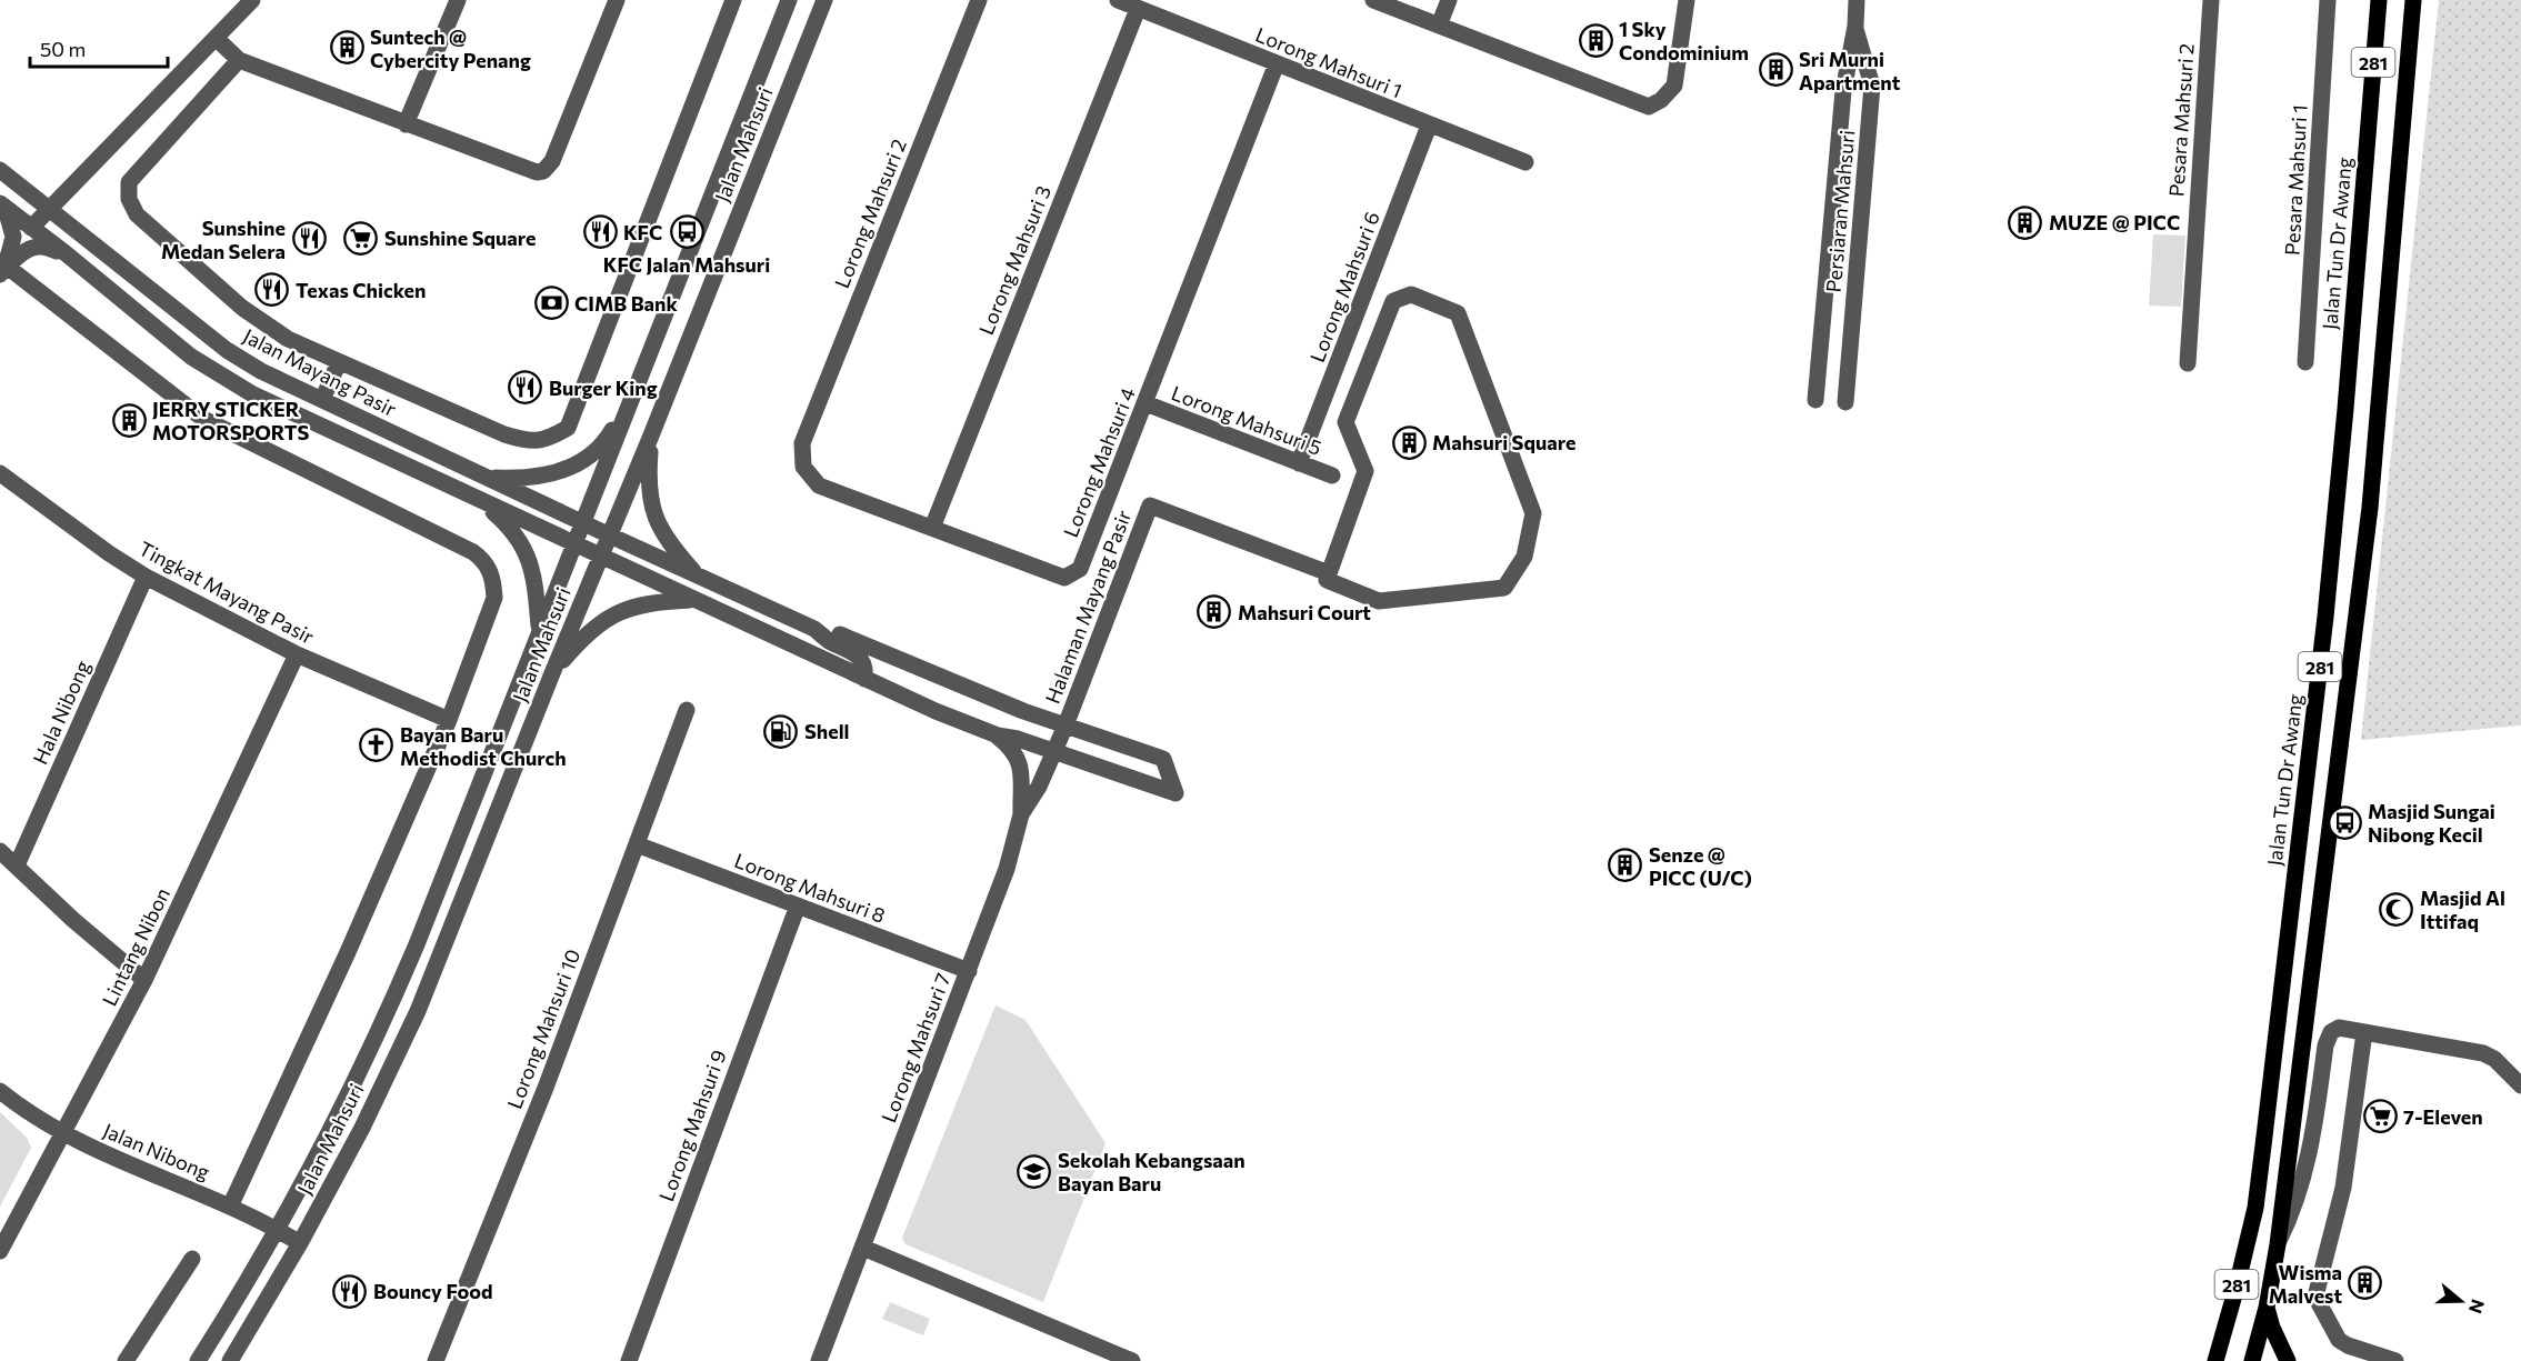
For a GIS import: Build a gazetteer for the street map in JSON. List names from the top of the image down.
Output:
{
  "streets": {
    "main road": ["281", "Jalan Tun Dr Awang"],
    "street": [
      "Lorong Mahsuri 1",
      "Pesara Mahsuri 2",
      "Jalan Mahsuri",
      "Pesara Mahsuri 1",
      "Persiaran Mahsuri",
      "Lorong Mahsuri 2",
      "Lorong Mahsuri 3",
      "Lorong Mahsuri 6",
      "Jalan Mayang Pasir",
      "Lorong Mahsuri 5",
      "Lorong Mahsuri 4",
      "Tingkat Mayang Pasir",
      "Halaman Mayang Pasir",
      "Hala Nibong",
      "Lorong Mahsuri 8",
      "Lintang Nibon",
      "Lorong Mahsuri 10",
      "Lorong Mahsuri 7",
      "Lorong Mahsuri 9",
      "Jalan Nibong"
    ]
  },
  "crossings": [
    ["Lorong Mahsuri 1", "Lorong Mahsuri 3"],
    ["Lorong Mahsuri 1", "Lorong Mahsuri 6"],
    ["Lorong Mahsuri 1", "Lorong Mahsuri 4"],
    ["Jalan Mahsuri", "Jalan Mayang Pasir"],
    ["Jalan Mahsuri", "Jalan Nibong"],
    ["Lorong Mahsuri 2", "Lorong Mahsuri 4"],
    ["Lorong Mahsuri 3", "Lorong Mahsuri 4"],
    ["Lorong Mahsuri 6", "Lorong Mahsuri 5"],
    ["Lorong Mahsuri 5", "Lorong Mahsuri 4"],
    ["Tingkat Mayang Pasir", "Hala Nibong"],
    ["Tingkat Mayang Pasir", "Lintang Nibon"],
    ["Halaman Mayang Pasir", "Lorong Mahsuri 7"],
    ["Lorong Mahsuri 8", "Lorong Mahsuri 10"],
    ["Lorong Mahsuri 8", "Lorong Mahsuri 7"],
    ["Lorong Mahsuri 8", "Lorong Mahsuri 9"],
    ["Lintang Nibon", "Jalan Nibong"]
  ],
  "places": {
    "building": [
      "1 Sky Condominium",
      "Suntech @ Cybercity Penang",
      "Sri Murni Apartment",
      "MUZE @ PICC",
      "JERRY STICKER MOTORSPORTS",
      "Mahsuri Square",
      "Mahsuri Court",
      "Senze @ PICC (U/C)",
      "Wisma Malvest"
    ],
    "restaurant": [
      "KFC",
      "Sunshine Medan Selera",
      "Texas Chicken",
      "Burger King",
      "Bouncy Food"
    ],
    "bus stop": ["KFC Jalan Mahsuri", "Masjid Sungai Nibong Kecil"],
    "supermarket": ["Sunshine Square", "7-Eleven"],
    "bank": ["CIMB Bank"],
    "fuel station": ["Shell"],
    "church": ["Bayan Baru Methodist Church"],
    "mosque": ["Masjid Al Ittifaq"],
    "school or university": ["Sekolah Kebangsaan Bayan Baru"]
  },
  "scale_bar": "50 m",
  "north": "right"
}
